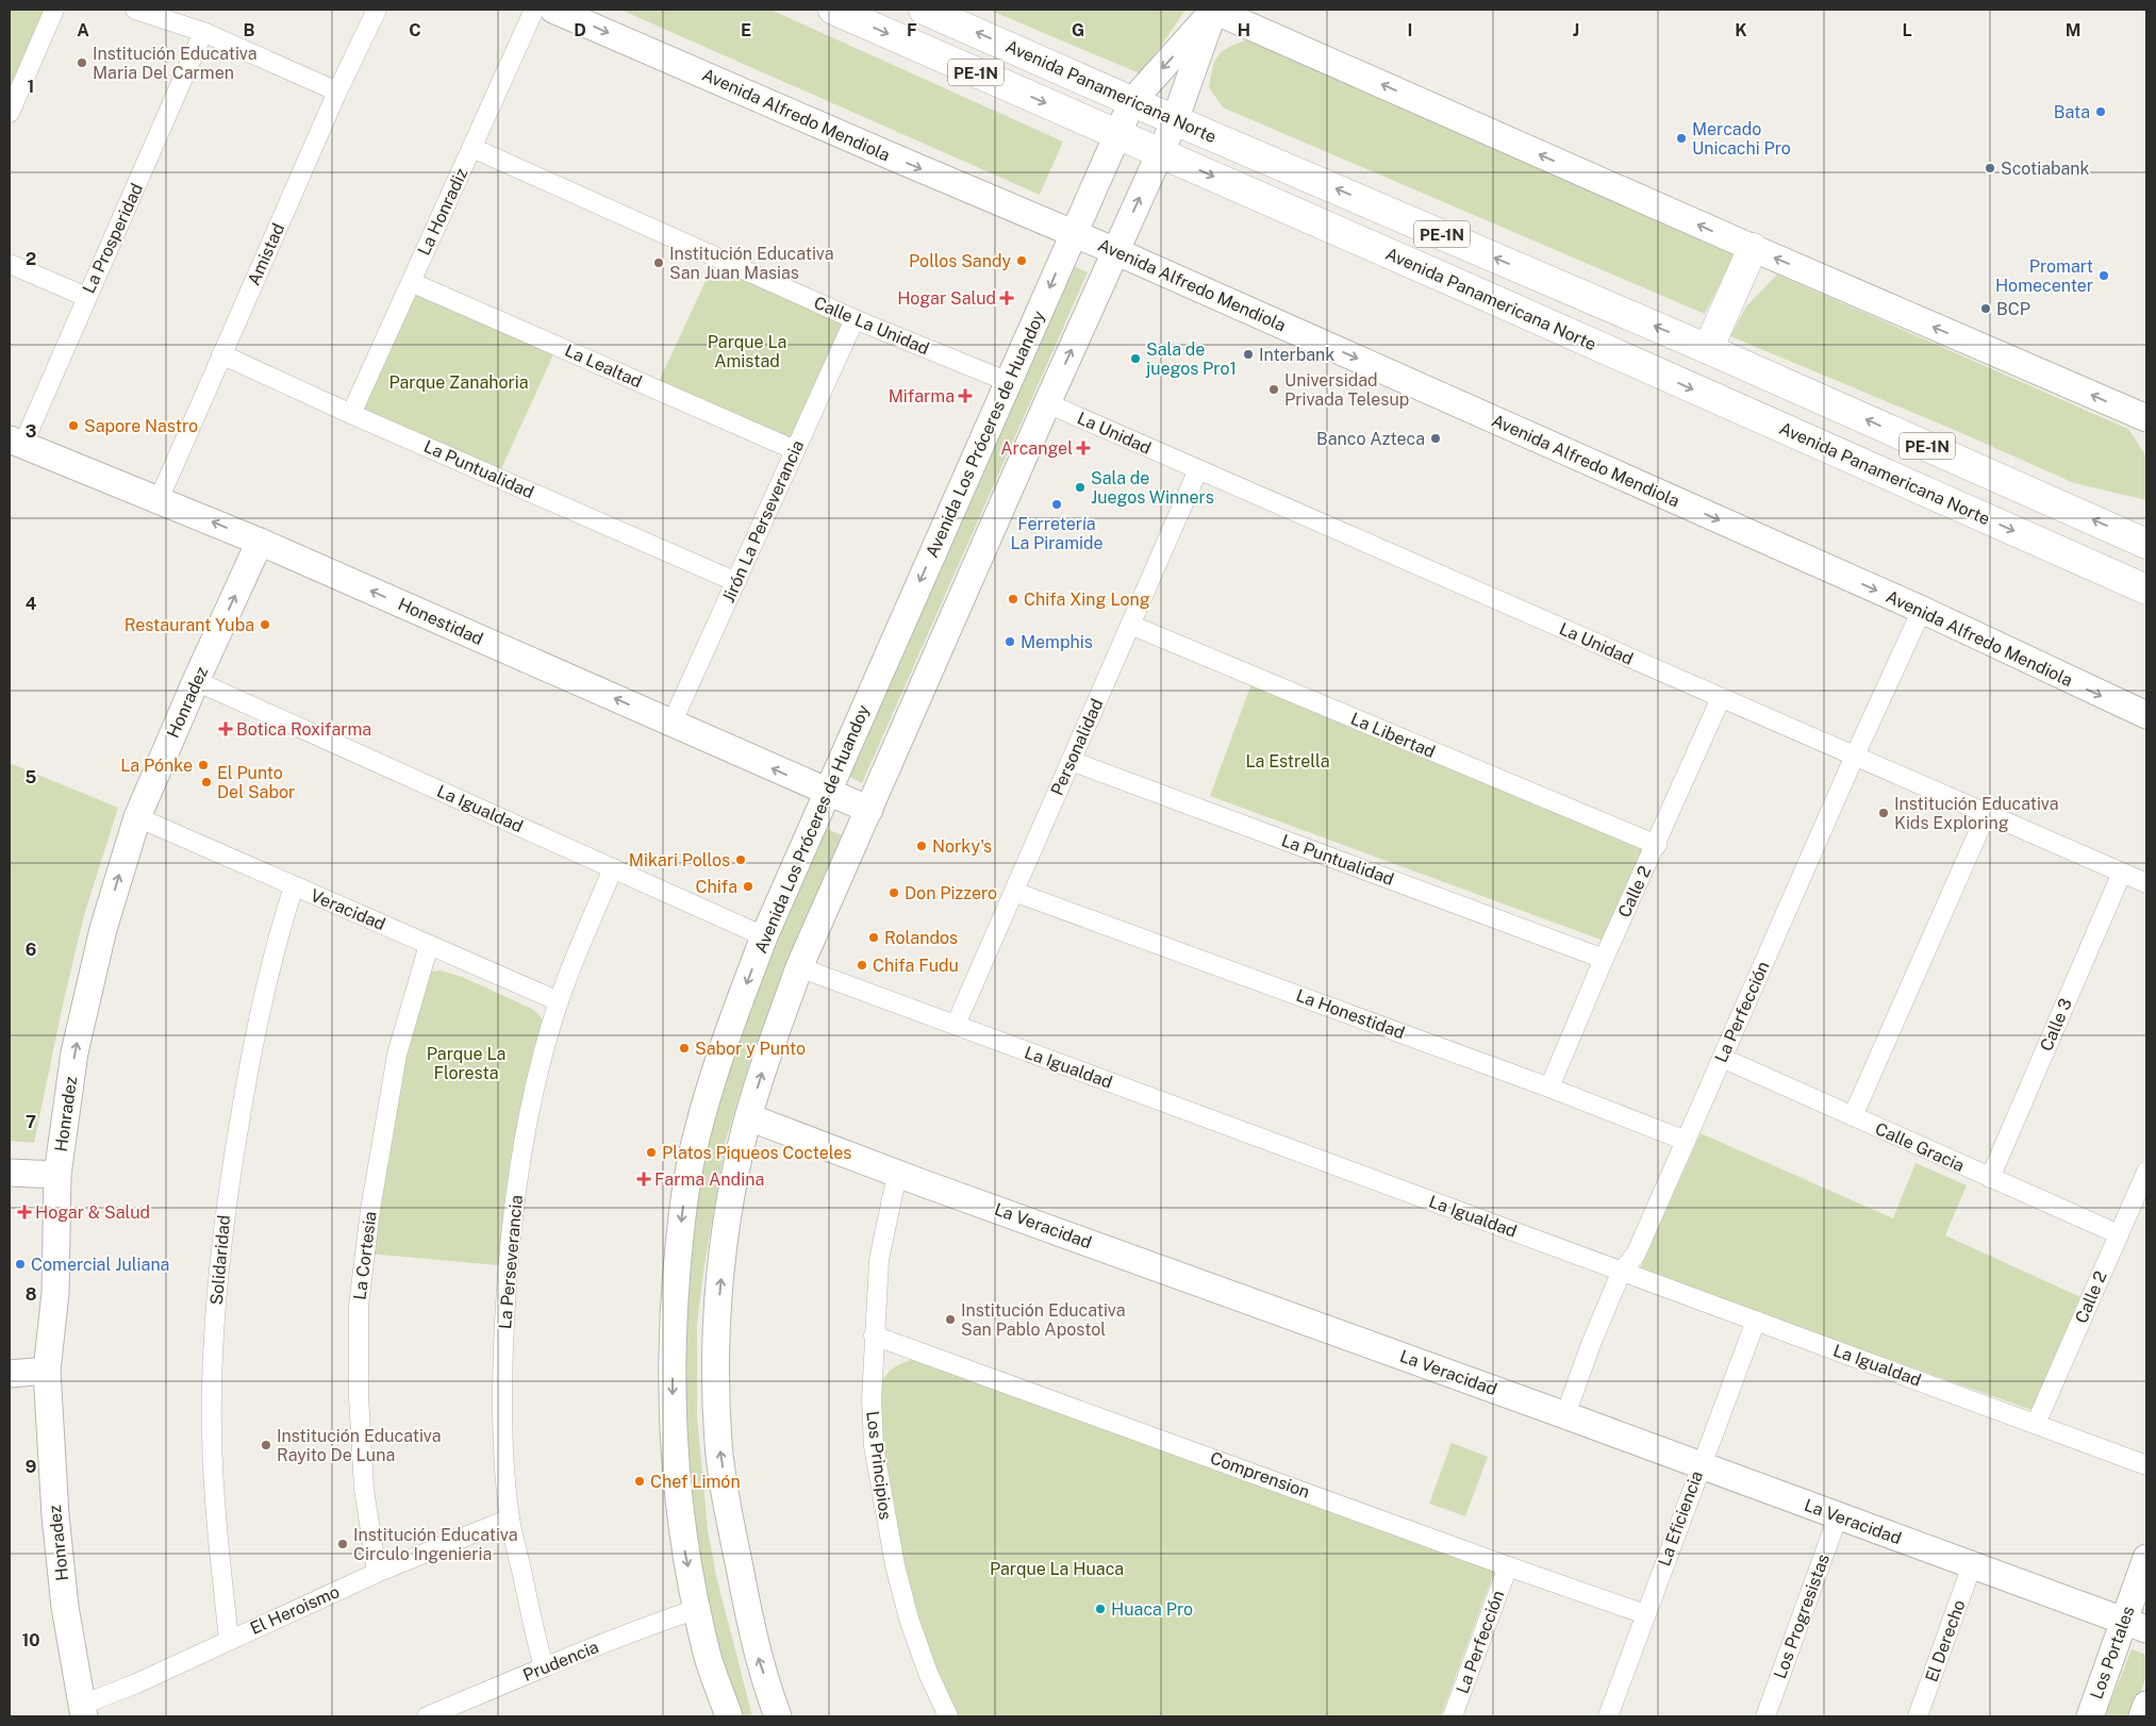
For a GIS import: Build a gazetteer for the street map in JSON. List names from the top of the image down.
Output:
{
  "streets": {
    "highway": ["PE-1N", "Avenida Panamericana Norte"],
    "main road": [
      "Avenida Alfredo Mendiola",
      "Avenida Los Próceres de Huandoy",
      "Honestidad",
      "Honradez",
      "La Veracidad",
      "Los Portales"
    ],
    "street": [
      "La Honradiz",
      "La Prosperidad",
      "Amistad",
      "Calle La Unidad",
      "La Lealtad",
      "La Unidad",
      "La Puntualidad",
      "Jirón La Perseverancia",
      "La Libertad",
      "Personalidad",
      "La Igualdad",
      "Calle 2",
      "Veracidad",
      "La Perfección",
      "La Honestidad",
      "Calle 3",
      "Calle Gracia",
      "La Cortesia",
      "Solidaridad",
      "La Perseverancia",
      "Los Principios",
      "Comprension",
      "La Eficiencia",
      "El Heroismo",
      "Los Progresistas",
      "El Derecho",
      "Prudencia"
    ]
  },
  "crossings": [
    ["Avenida Panamericana Norte", "Avenida Los Próceres de Huandoy"],
    ["Avenida Alfredo Mendiola", "Avenida Los Próceres de Huandoy"],
    ["Avenida Alfredo Mendiola", "La Perfección"],
    ["La Honradiz", "Calle La Unidad"],
    ["La Honradiz", "La Lealtad"],
    ["La Honradiz", "La Puntualidad"],
    ["La Prosperidad", "Honestidad"],
    ["Amistad", "La Puntualidad"],
    ["Amistad", "Honestidad"],
    ["Calle La Unidad", "Avenida Los Próceres de Huandoy"],
    ["Calle La Unidad", "Jirón La Perseverancia"],
    ["La Lealtad", "Jirón La Perseverancia"],
    ["La Unidad", "Personalidad"],
    ["La Unidad", "Calle 2"],
    ["La Unidad", "La Perfección"],
    ["La Unidad", "Calle 3"],
    ["Avenida Los Próceres de Huandoy", "Honestidad"],
    ["Avenida Los Próceres de Huandoy", "La Igualdad"],
    ["Avenida Los Próceres de Huandoy", "Prudencia"],
    ["La Puntualidad", "Jirón La Perseverancia"],
    ["La Puntualidad", "Personalidad"],
    ["La Puntualidad", "Calle 2"],
    ["Jirón La Perseverancia", "Honestidad"],
    ["Honestidad", "Honradez"],
    ["Honradez", "La Igualdad"],
    ["Honradez", "Veracidad"],
    ["Honradez", "El Heroismo"],
    ["La Libertad", "Personalidad"],
    ["La Libertad", "Calle 2"],
    ["Personalidad", "La Igualdad"],
    ["Personalidad", "La Honestidad"],
    ["La Igualdad", "Calle 2"],
    ["La Igualdad", "La Perfección"],
    ["La Igualdad", "La Perseverancia"],
    ["La Igualdad", "La Eficiencia"],
    ["Calle 2", "La Honestidad"],
    ["Calle 2", "Calle Gracia"],
    ["Veracidad", "La Cortesia"],
    ["Veracidad", "Solidaridad"],
    ["Veracidad", "La Perseverancia"],
    ["La Perfección", "La Honestidad"],
    ["La Perfección", "Calle Gracia"],
    ["La Perfección", "La Veracidad"],
    ["La Perfección", "Comprension"],
    ["Calle 3", "Calle Gracia"],
    ["La Veracidad", "Los Principios"],
    ["La Veracidad", "La Eficiencia"],
    ["La Veracidad", "Los Progresistas"],
    ["La Veracidad", "El Derecho"],
    ["La Veracidad", "Los Portales"],
    ["La Cortesia", "El Heroismo"],
    ["Solidaridad", "El Heroismo"],
    ["La Perseverancia", "El Heroismo"],
    ["La Perseverancia", "Prudencia"],
    ["Los Principios", "Comprension"],
    ["Comprension", "La Eficiencia"]
  ],
  "one_way": ["Avenida Alfredo Mendiola", "Honestidad", "Honradez"],
  "parks": [
    "Parque La Amistad",
    "Parque Zanahoria",
    "La Estrella",
    "Parque La Floresta",
    "Parque La Huaca"
  ],
  "places": {
    "other": [
      "Institución Educativa Maria Del Carmen",
      "Bata",
      "Mercado Unicachi Pro",
      "Scotiabank",
      "Pollos Sandy",
      "Institución Educativa San Juan Masias",
      "Promart Homecenter",
      "BCP",
      "Interbank",
      "Sala de juegos Pro1",
      "Universidad Privada Telesup",
      "Sapore Nastro",
      "Banco Azteca",
      "Sala de Juegos Winners",
      "Ferretería La Piramide",
      "Chifa Xing Long",
      "Restaurant Yuba",
      "Memphis",
      "La Pónke",
      "El Punto Del Sabor",
      "Institución Educativa Kids Exploring",
      "Norky's",
      "Mikari Pollos",
      "Chifa",
      "Don Pizzero",
      "Rolandos",
      "Chifa Fudu",
      "Sabor y Punto",
      "Platos Piqueos Cocteles",
      "Comercial Juliana",
      "Institución Educativa San Pablo Apostol",
      "Institución Educativa Rayito De Luna",
      "Chef Limón",
      "Institución Educativa Circulo Ingenieria",
      "Huaca Pro"
    ],
    "health": [
      "Hogar Salud",
      "Mifarma",
      "Arcangel",
      "Botica Roxifarma",
      "Farma Andina",
      "Hogar & Salud"
    ]
  },
  "grid": {
    "columns": [
      "A",
      "B",
      "C",
      "D",
      "E",
      "F",
      "G",
      "H",
      "I",
      "J",
      "K",
      "L",
      "M"
    ],
    "rows": [
      "1",
      "2",
      "3",
      "4",
      "5",
      "6",
      "7",
      "8",
      "9",
      "10"
    ]
  }
}
